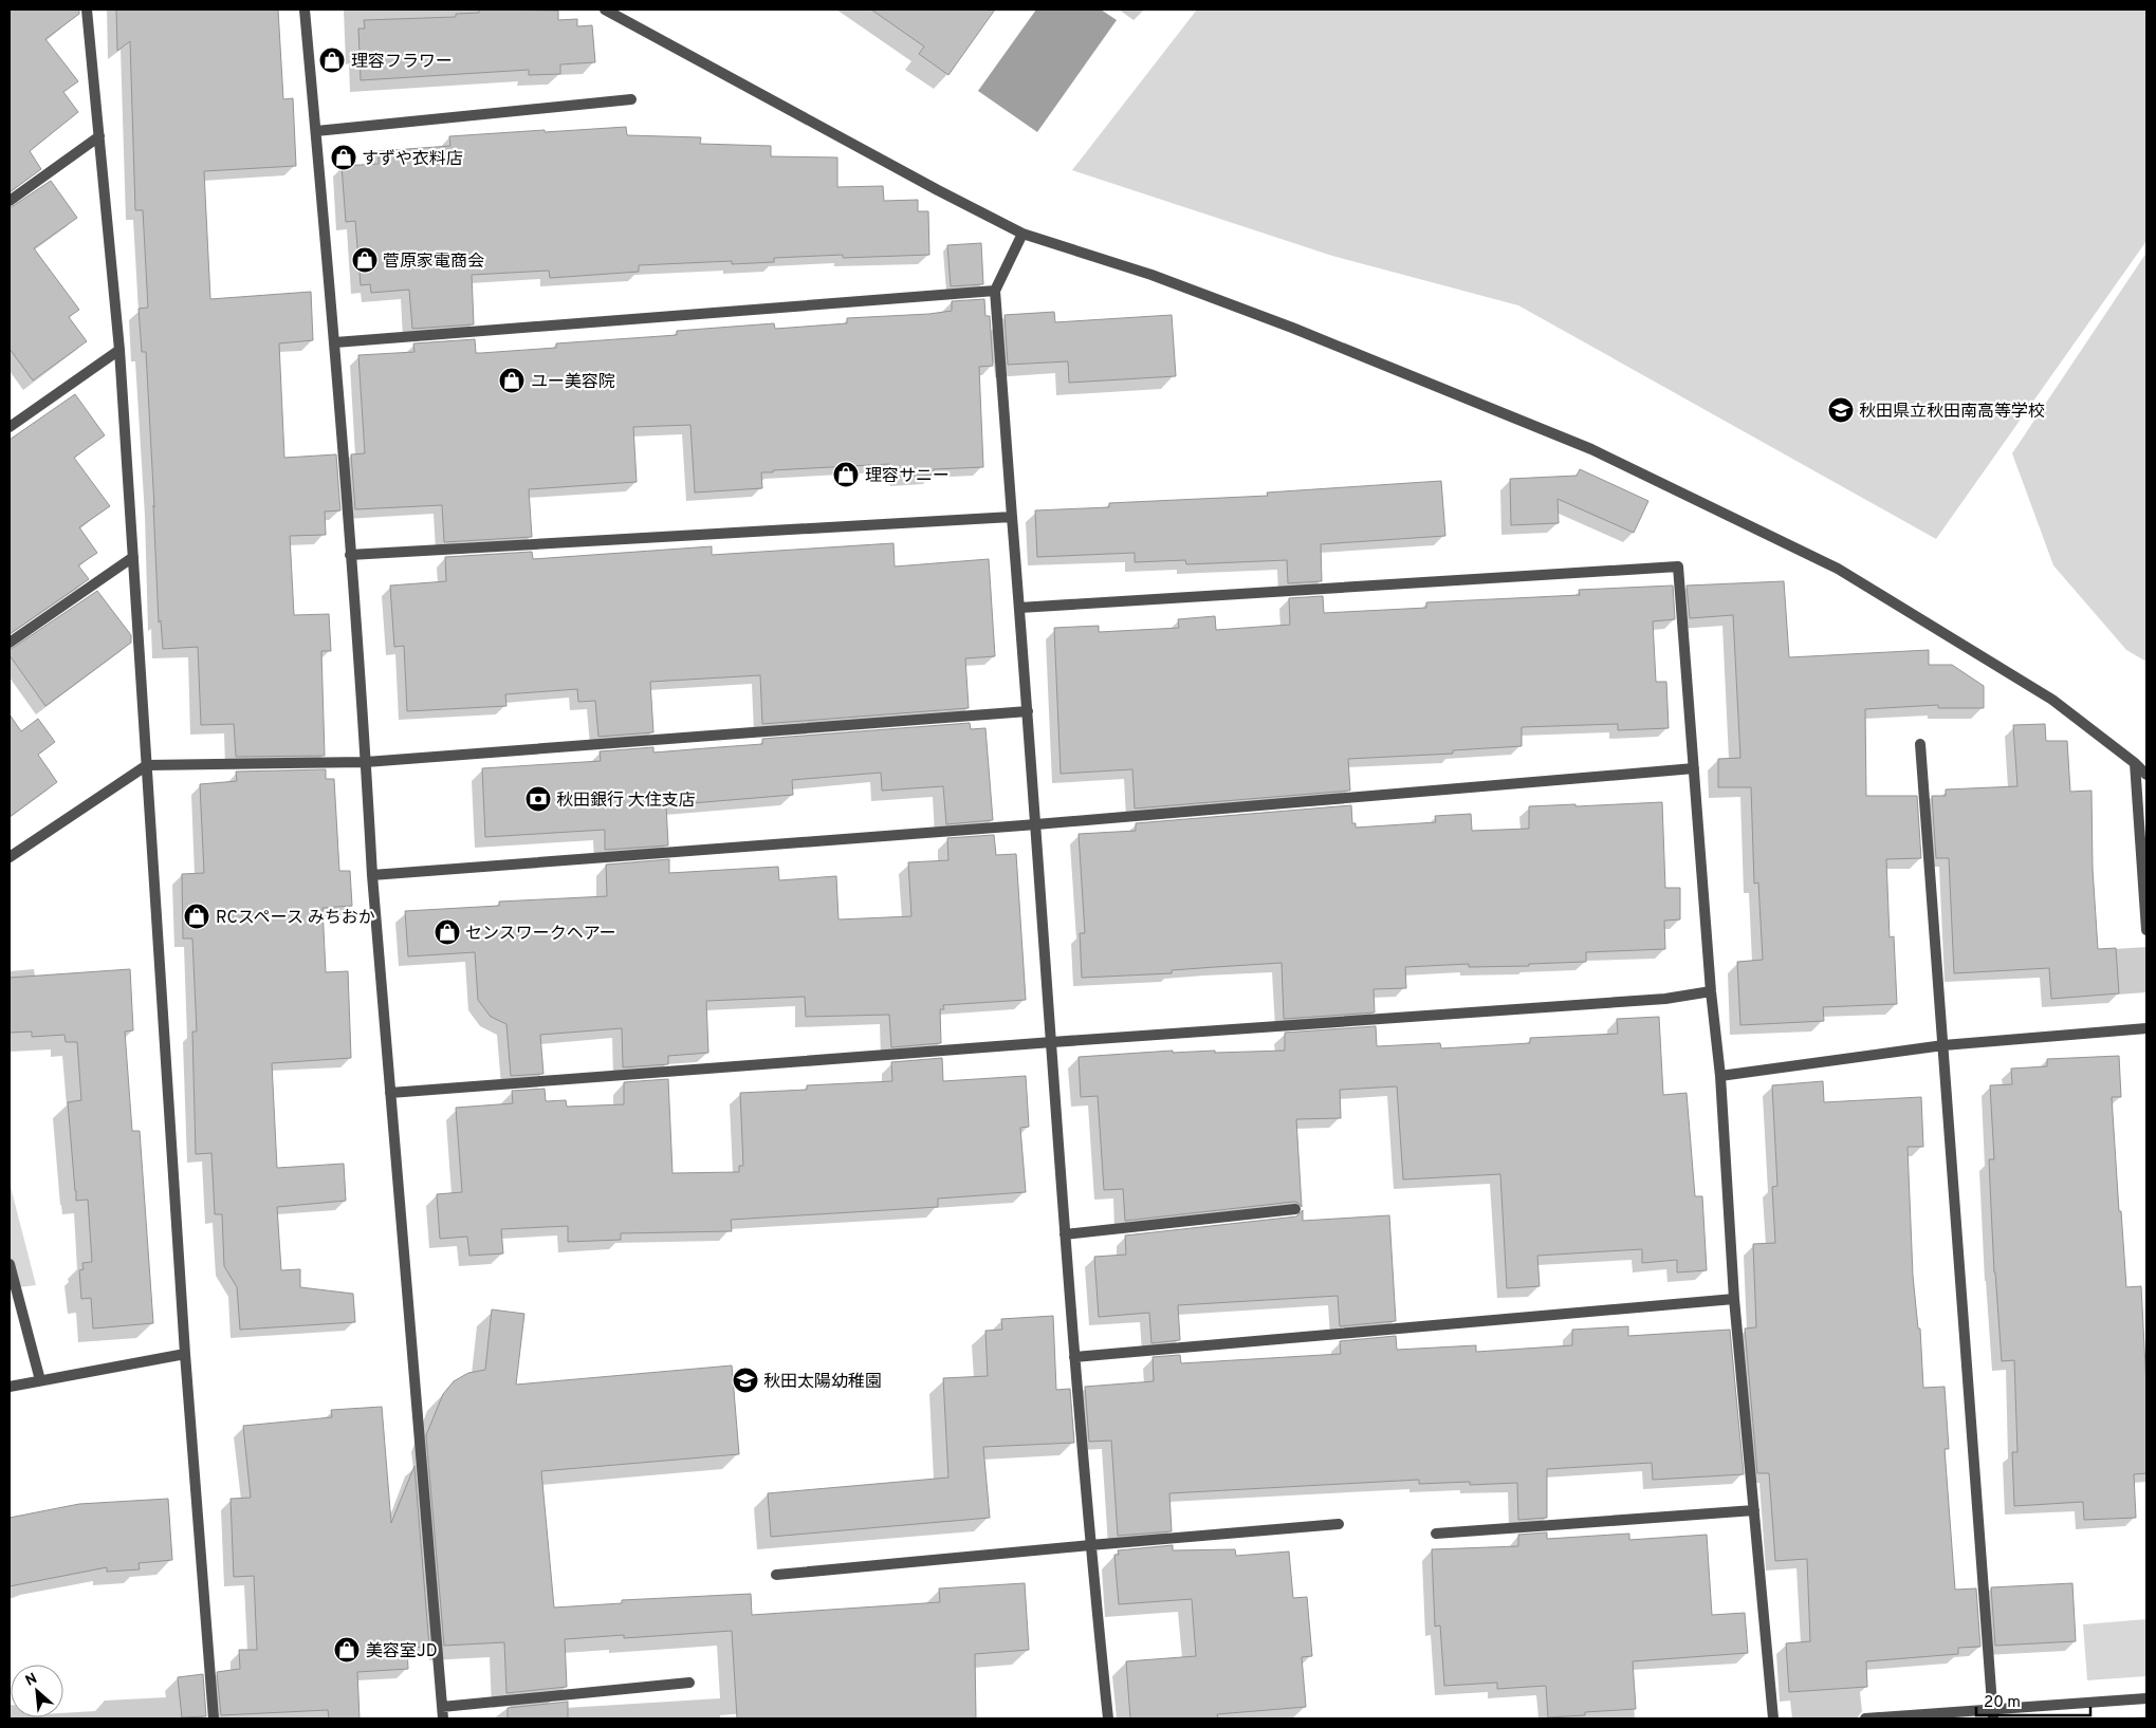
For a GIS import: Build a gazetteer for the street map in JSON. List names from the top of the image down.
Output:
{
  "places": {
    "shop": [
      "理容フラワー",
      "すずや衣料店",
      "菅原家電商会",
      "ユー美容院",
      "理容サニー",
      "RCスペース みちおか",
      "センスワークヘアー",
      "美容室JD"
    ],
    "school or university": ["秋田県立秋田南高等学校", "秋田太陽幼稚園"],
    "bank": ["秋田銀行 大住支店"]
  },
  "scale_bar": "20 m",
  "north": "top left"
}
